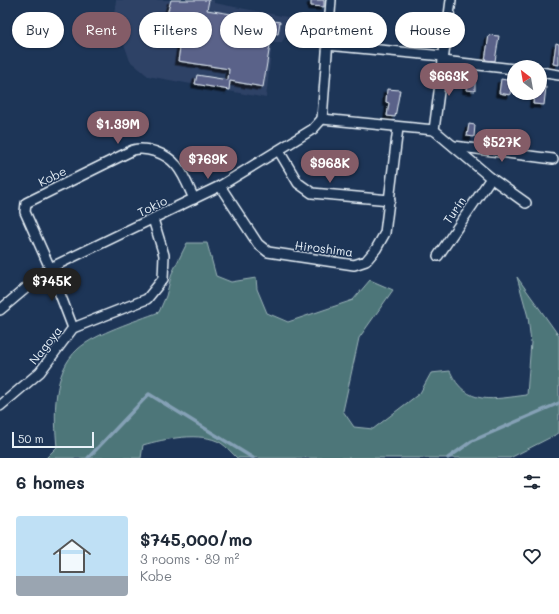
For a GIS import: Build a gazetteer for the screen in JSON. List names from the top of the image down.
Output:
{
  "streets": {
    "street": [
      "Kobe",
      "Tokio",
      "Turín",
      "Hiroshima",
      "Nagoya"
    ]
  },
  "crossings": [
    ["Kobe", "Tokio"],
    ["Kobe", "Nagoya"],
    ["Tokio", "Hiroshima"],
    ["Tokio", "Nagoya"]
  ],
  "scale_bar": "50 m",
  "north": "top left",
  "page": {
    "chip": [
      "Buy",
      "Rent",
      "Filters",
      "New",
      "Apartment",
      "House"
    ],
    "price": [
      "$663K",
      "$1.39M",
      "$527K",
      "$769K",
      "$968K",
      "$745K"
    ],
    "scale": "50 m",
    "heading": "6 homes",
    "list": [
      {
        "name": "$745,000/mo",
        "note": "3 rooms · 89 m² · Kobe"
      }
    ]
  }
}
